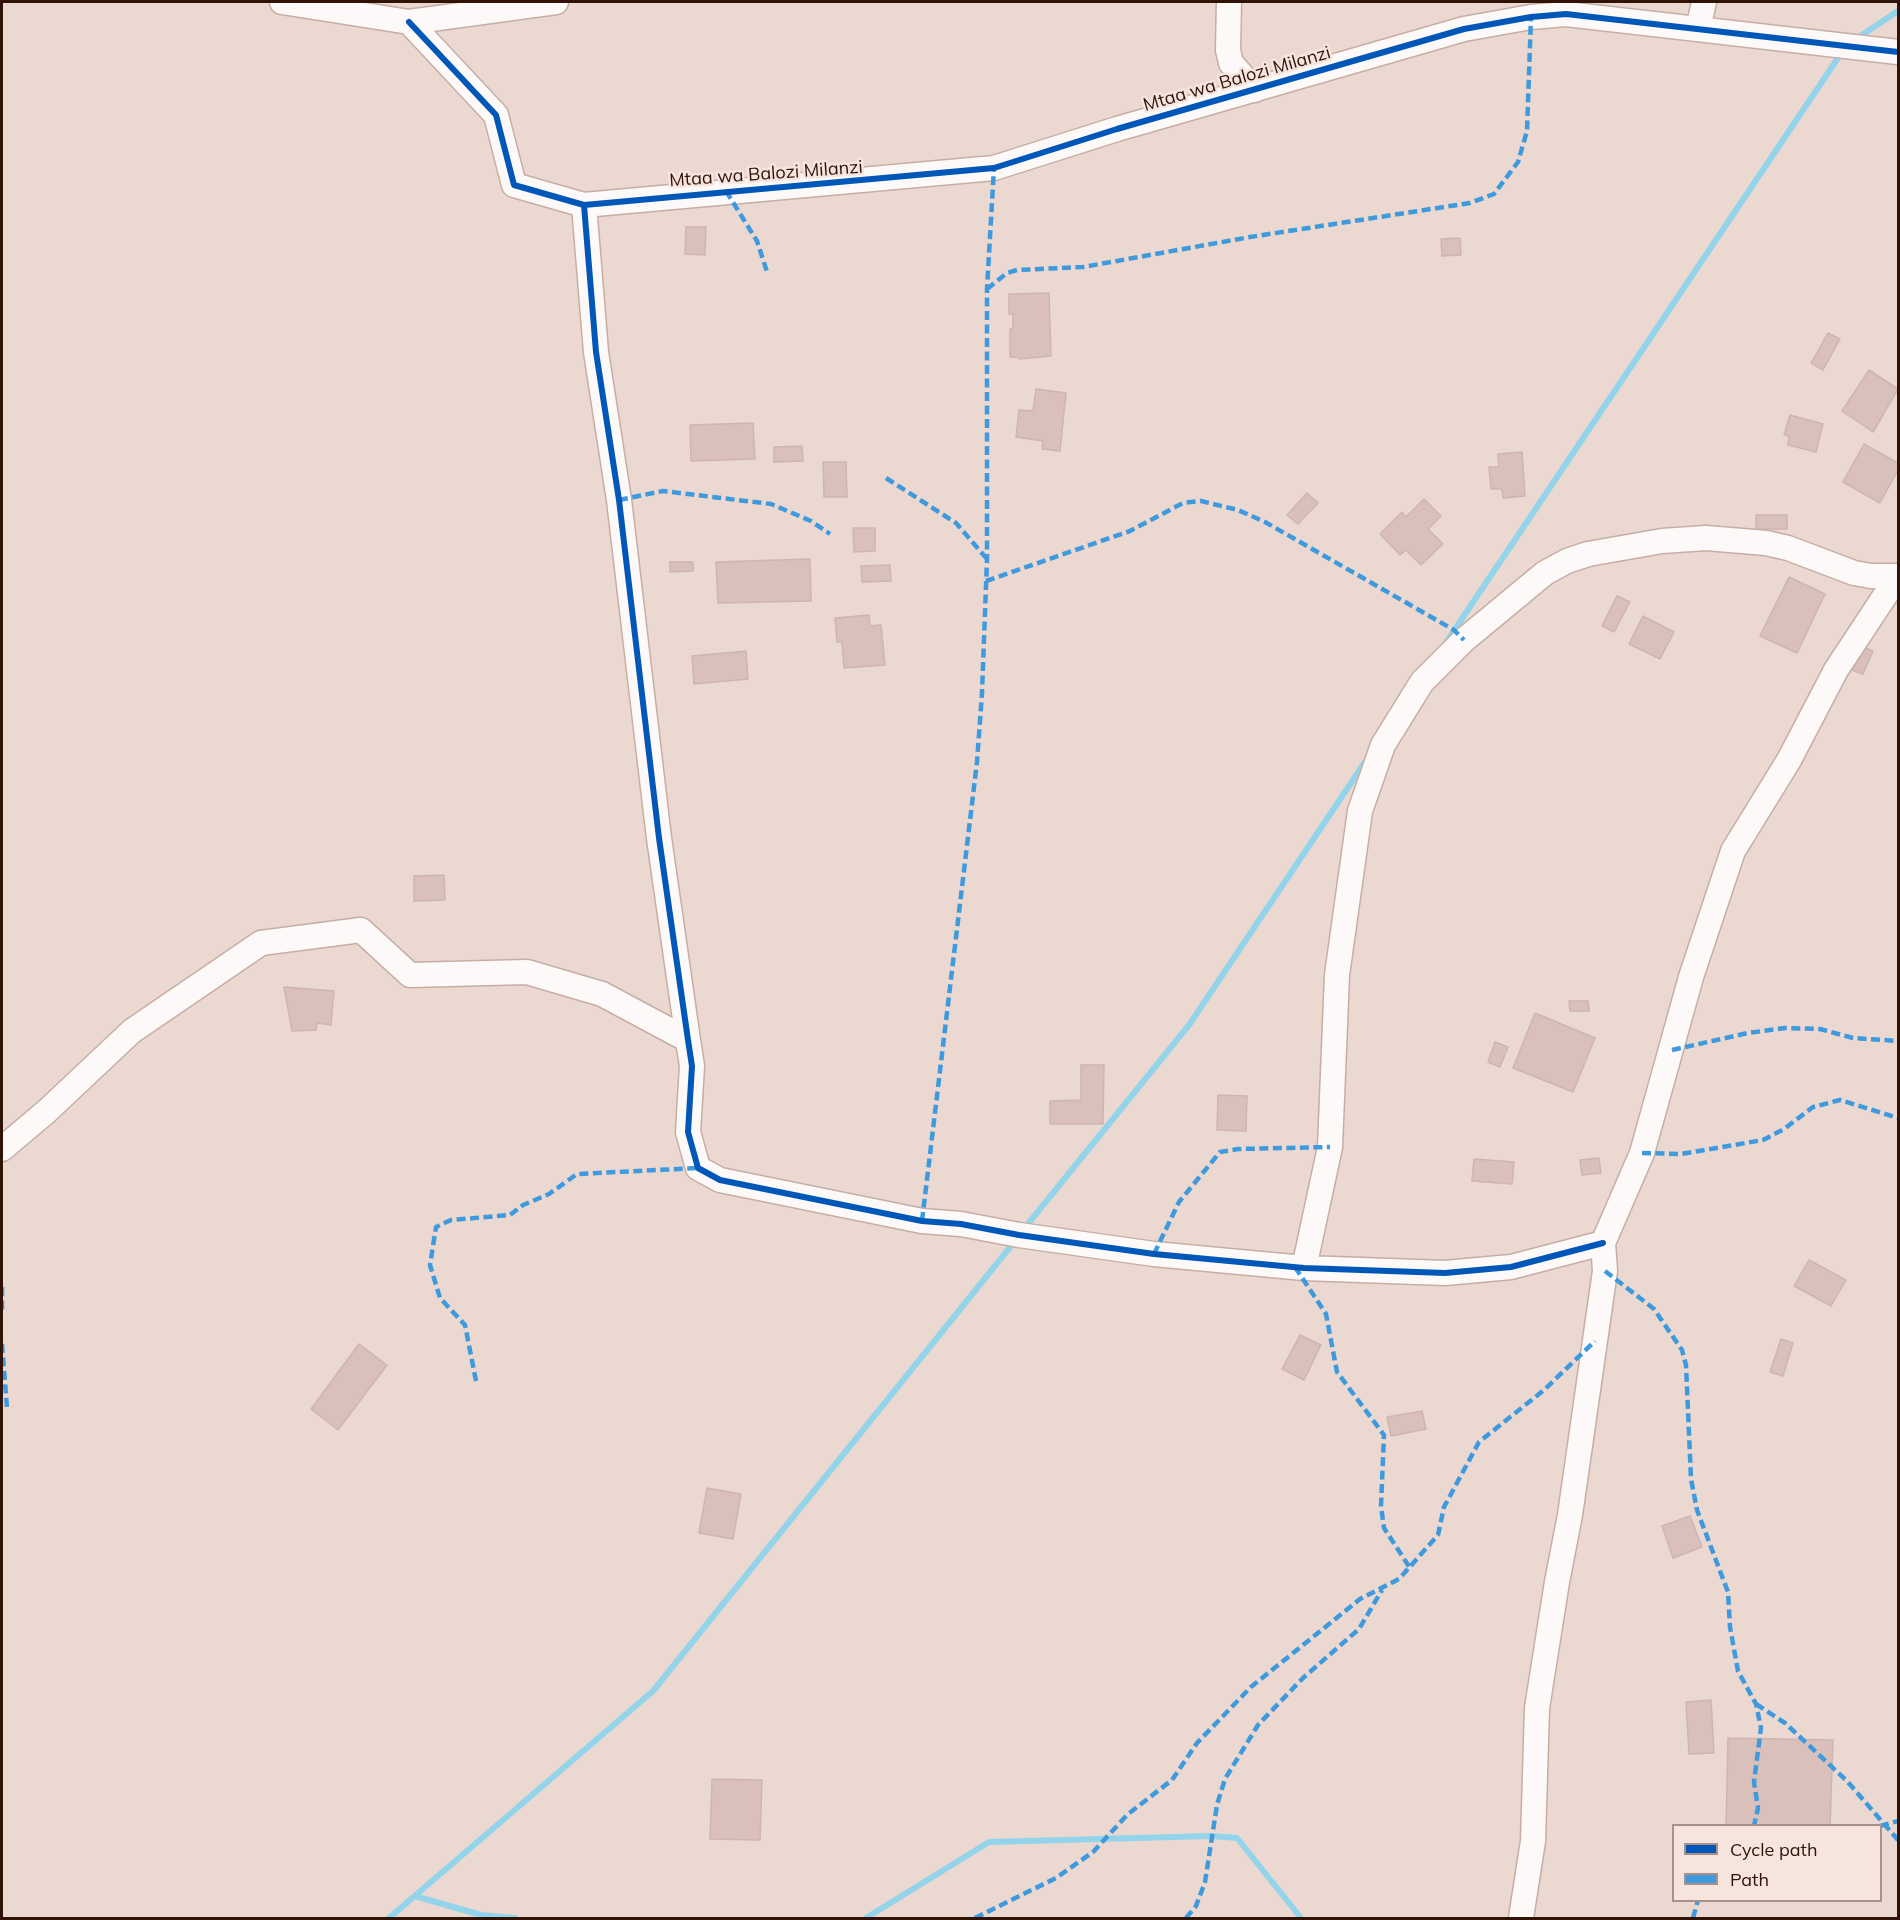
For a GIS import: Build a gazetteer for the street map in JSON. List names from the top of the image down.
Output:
{
  "streets": {
    "street": ["Mtaa wa Balozi Milanzi"]
  },
  "legend": ["Cycle path", "Path"]
}
